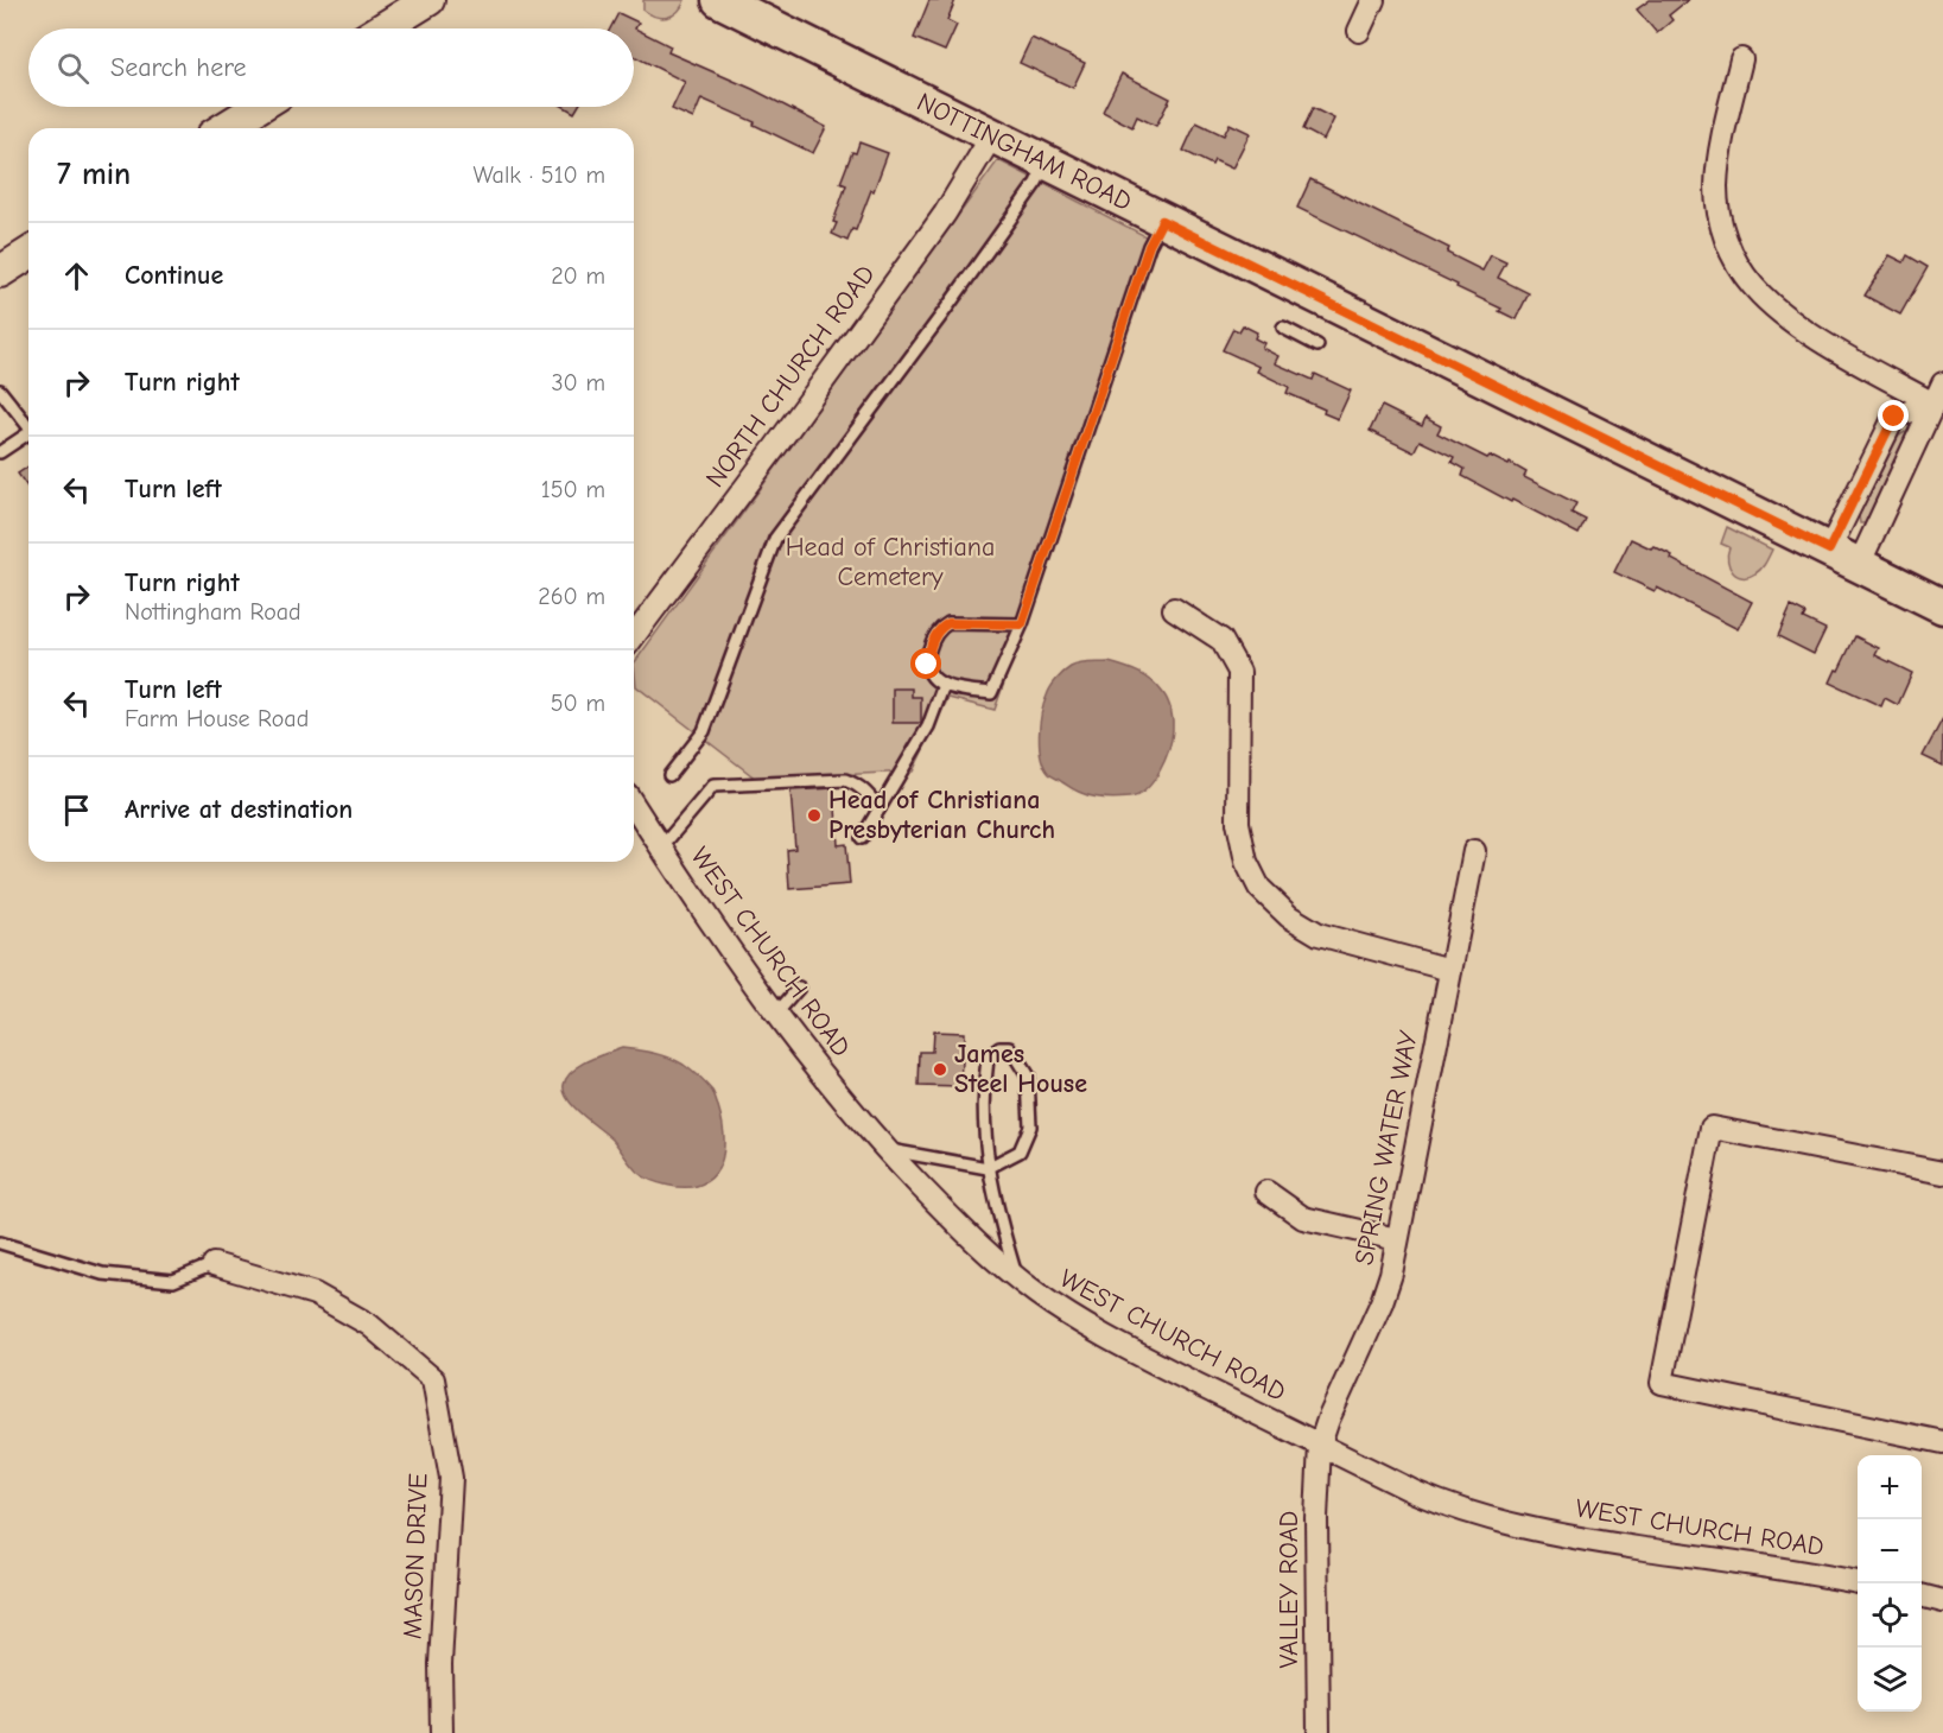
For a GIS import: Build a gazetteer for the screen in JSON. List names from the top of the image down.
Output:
{
  "streets": {
    "main road": ["NOTTINGHAM ROAD"],
    "street": [
      "NORTH CHURCH ROAD",
      "WEST CHURCH ROAD",
      "SPRING WATER WAY",
      "MASON DRIVE",
      "VALLEY ROAD"
    ]
  },
  "crossings": [
    ["NOTTINGHAM ROAD", "NORTH CHURCH ROAD"],
    ["WEST CHURCH ROAD", "SPRING WATER WAY"],
    ["WEST CHURCH ROAD", "VALLEY ROAD"],
    ["SPRING WATER WAY", "VALLEY ROAD"]
  ],
  "parks": ["Head of Christiana Cemetery"],
  "places": ["Head of Christiana Presbyterian Church", "James Steel House"],
  "page": {
    "search": "Search here",
    "heading": ["7 min", "Walk · 510 m"],
    "list": [
      ["Continue", "20 m"],
      ["Turn right", "30 m"],
      ["Turn left", "150 m"],
      ["Turn right", "Nottingham Road", "260 m"],
      ["Turn left", "Farm House Road", "50 m"],
      "Arrive at destination"
    ],
    "map_buttons": ["+", "−"]
  }
}
